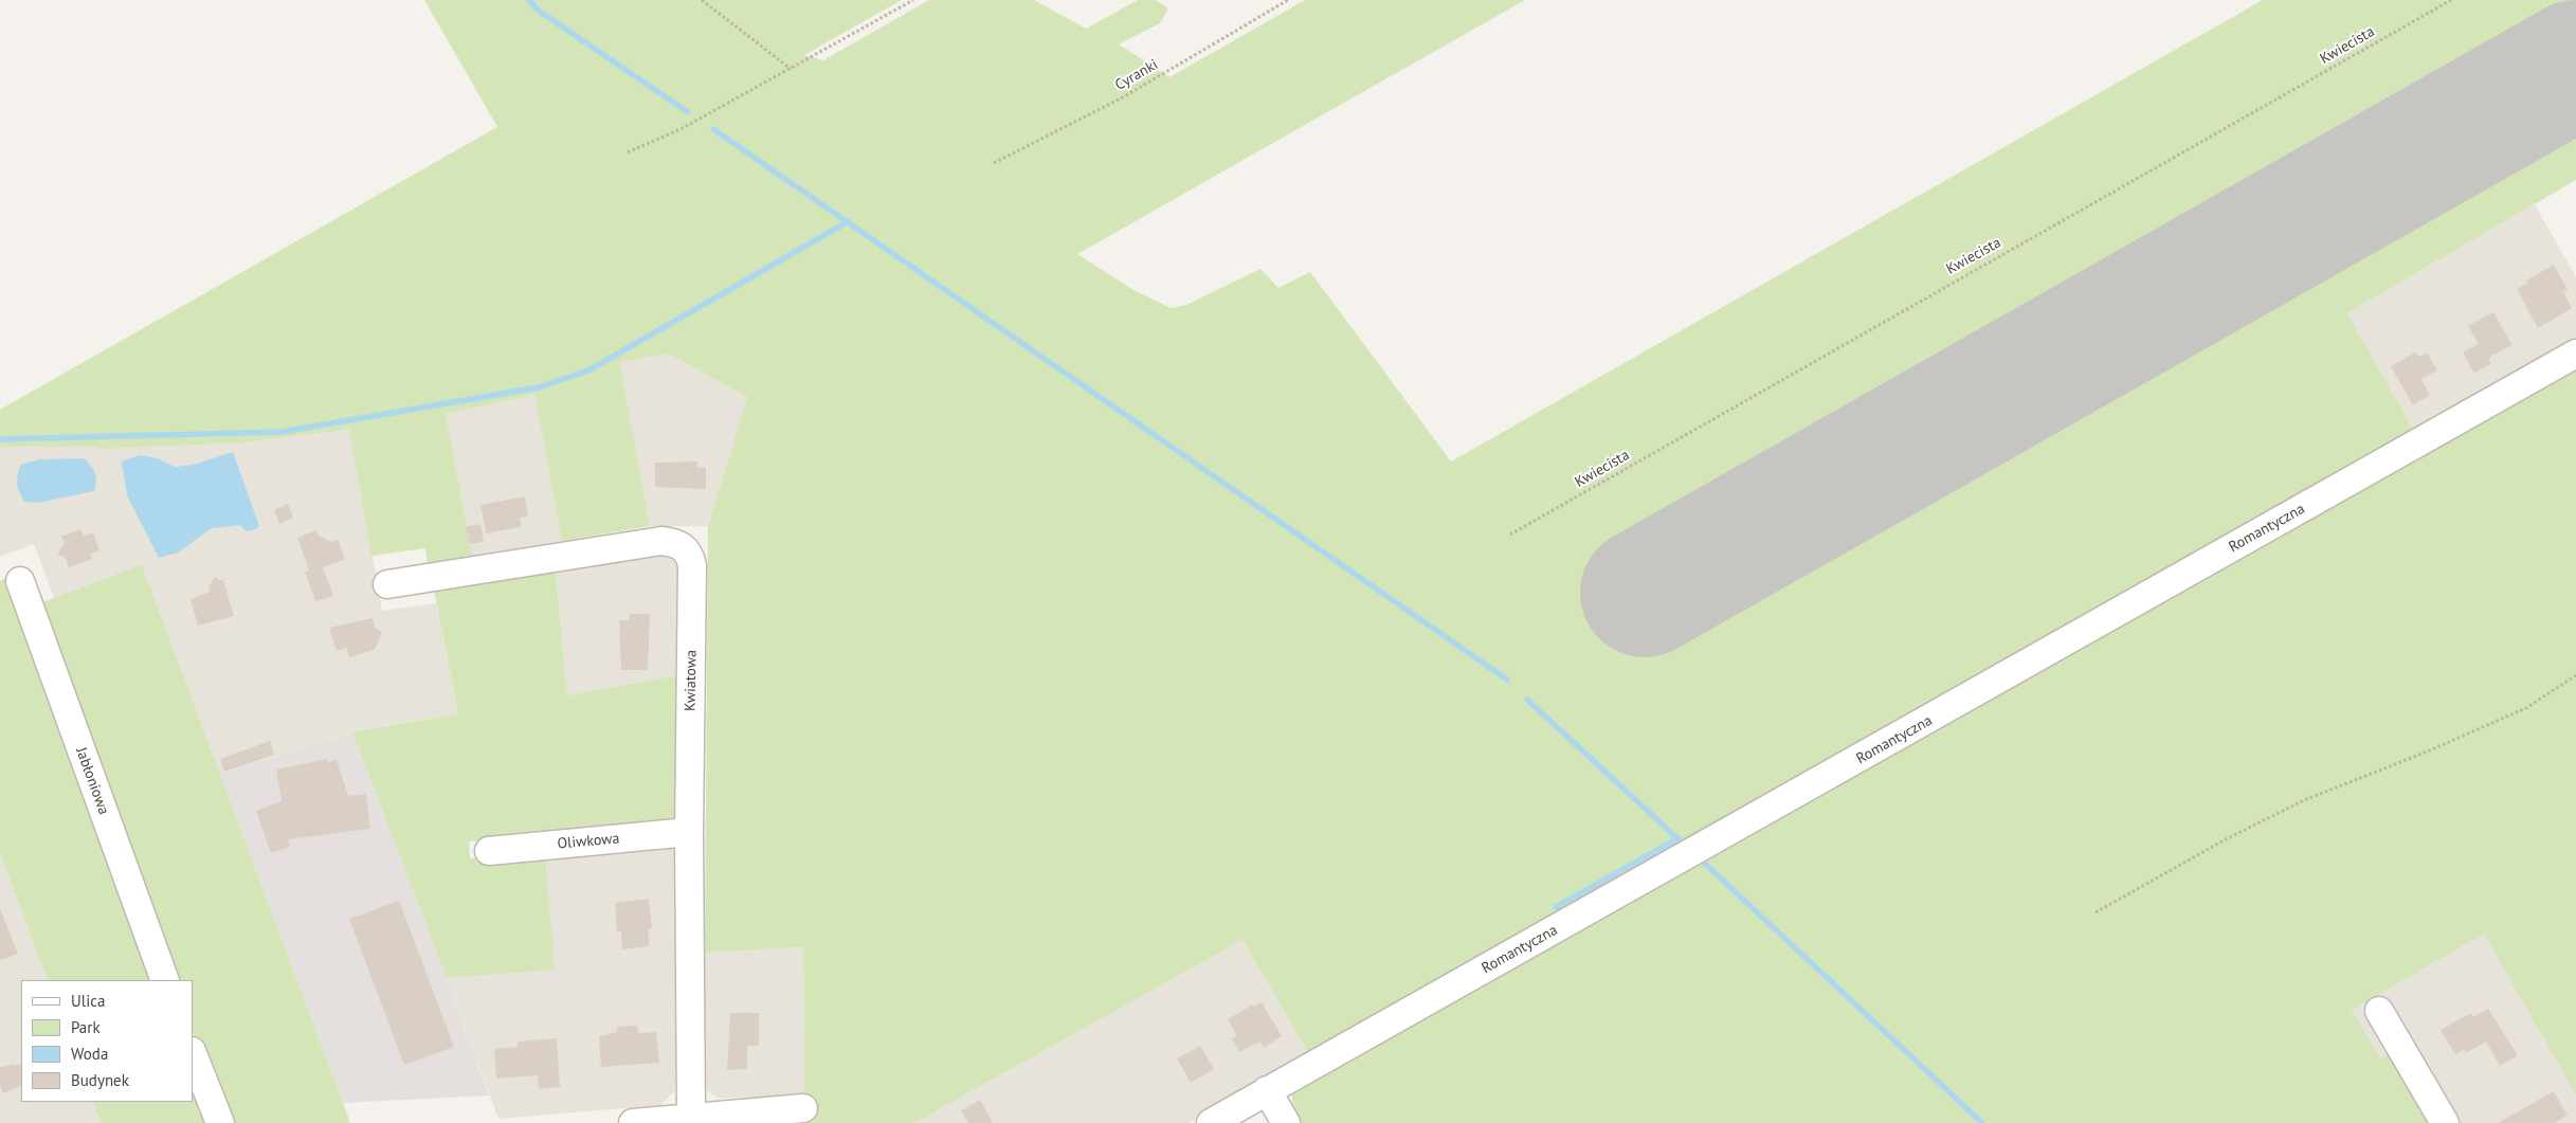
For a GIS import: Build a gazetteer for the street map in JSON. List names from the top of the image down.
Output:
{
  "streets": {
    "street": [
      "Romantyczna",
      "Kwiatowa",
      "Jabłoniowa",
      "Oliwkowa"
    ],
    "path": ["Kwiecista", "Cyranki"]
  },
  "crossings": [
    ["Kwiatowa", "Oliwkowa"]
  ],
  "legend": [
    "Ulica",
    "Park",
    "Woda",
    "Budynek"
  ]
}
